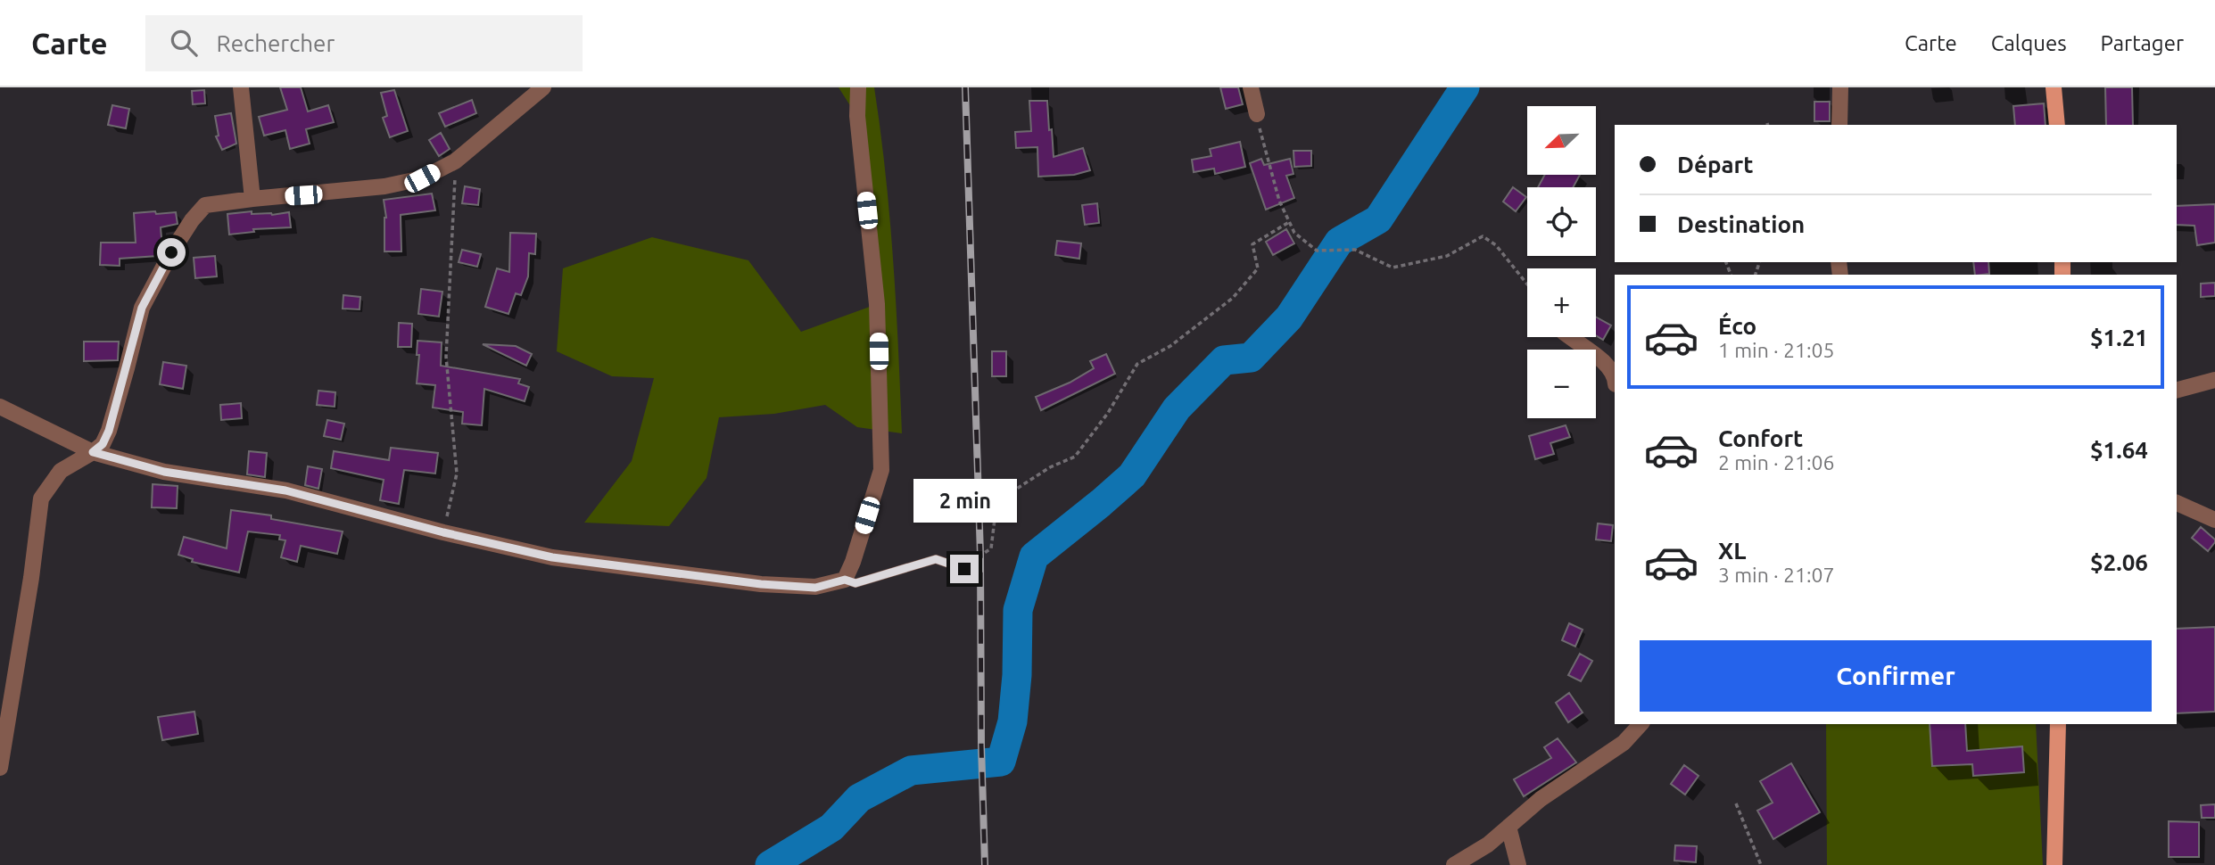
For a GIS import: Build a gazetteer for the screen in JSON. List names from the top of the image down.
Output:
{
  "north": "bottom left",
  "page": {
    "header": "Carte",
    "search": "Rechercher",
    "nav": ["Carte", "Calques", "Partager"],
    "map_buttons": ["+", "−"],
    "banner": ["Départ", "Destination"],
    "list": [
      {
        "name": "Éco",
        "note": "1 min · 21:05",
        "value": "$1.21"
      },
      {
        "name": "Confort",
        "note": "2 min · 21:06",
        "value": "$1.64"
      },
      {
        "name": "XL",
        "note": "3 min · 21:07",
        "value": "$2.06"
      }
    ],
    "bubble": "2 min",
    "buttons": "Confirmer"
  }
}
